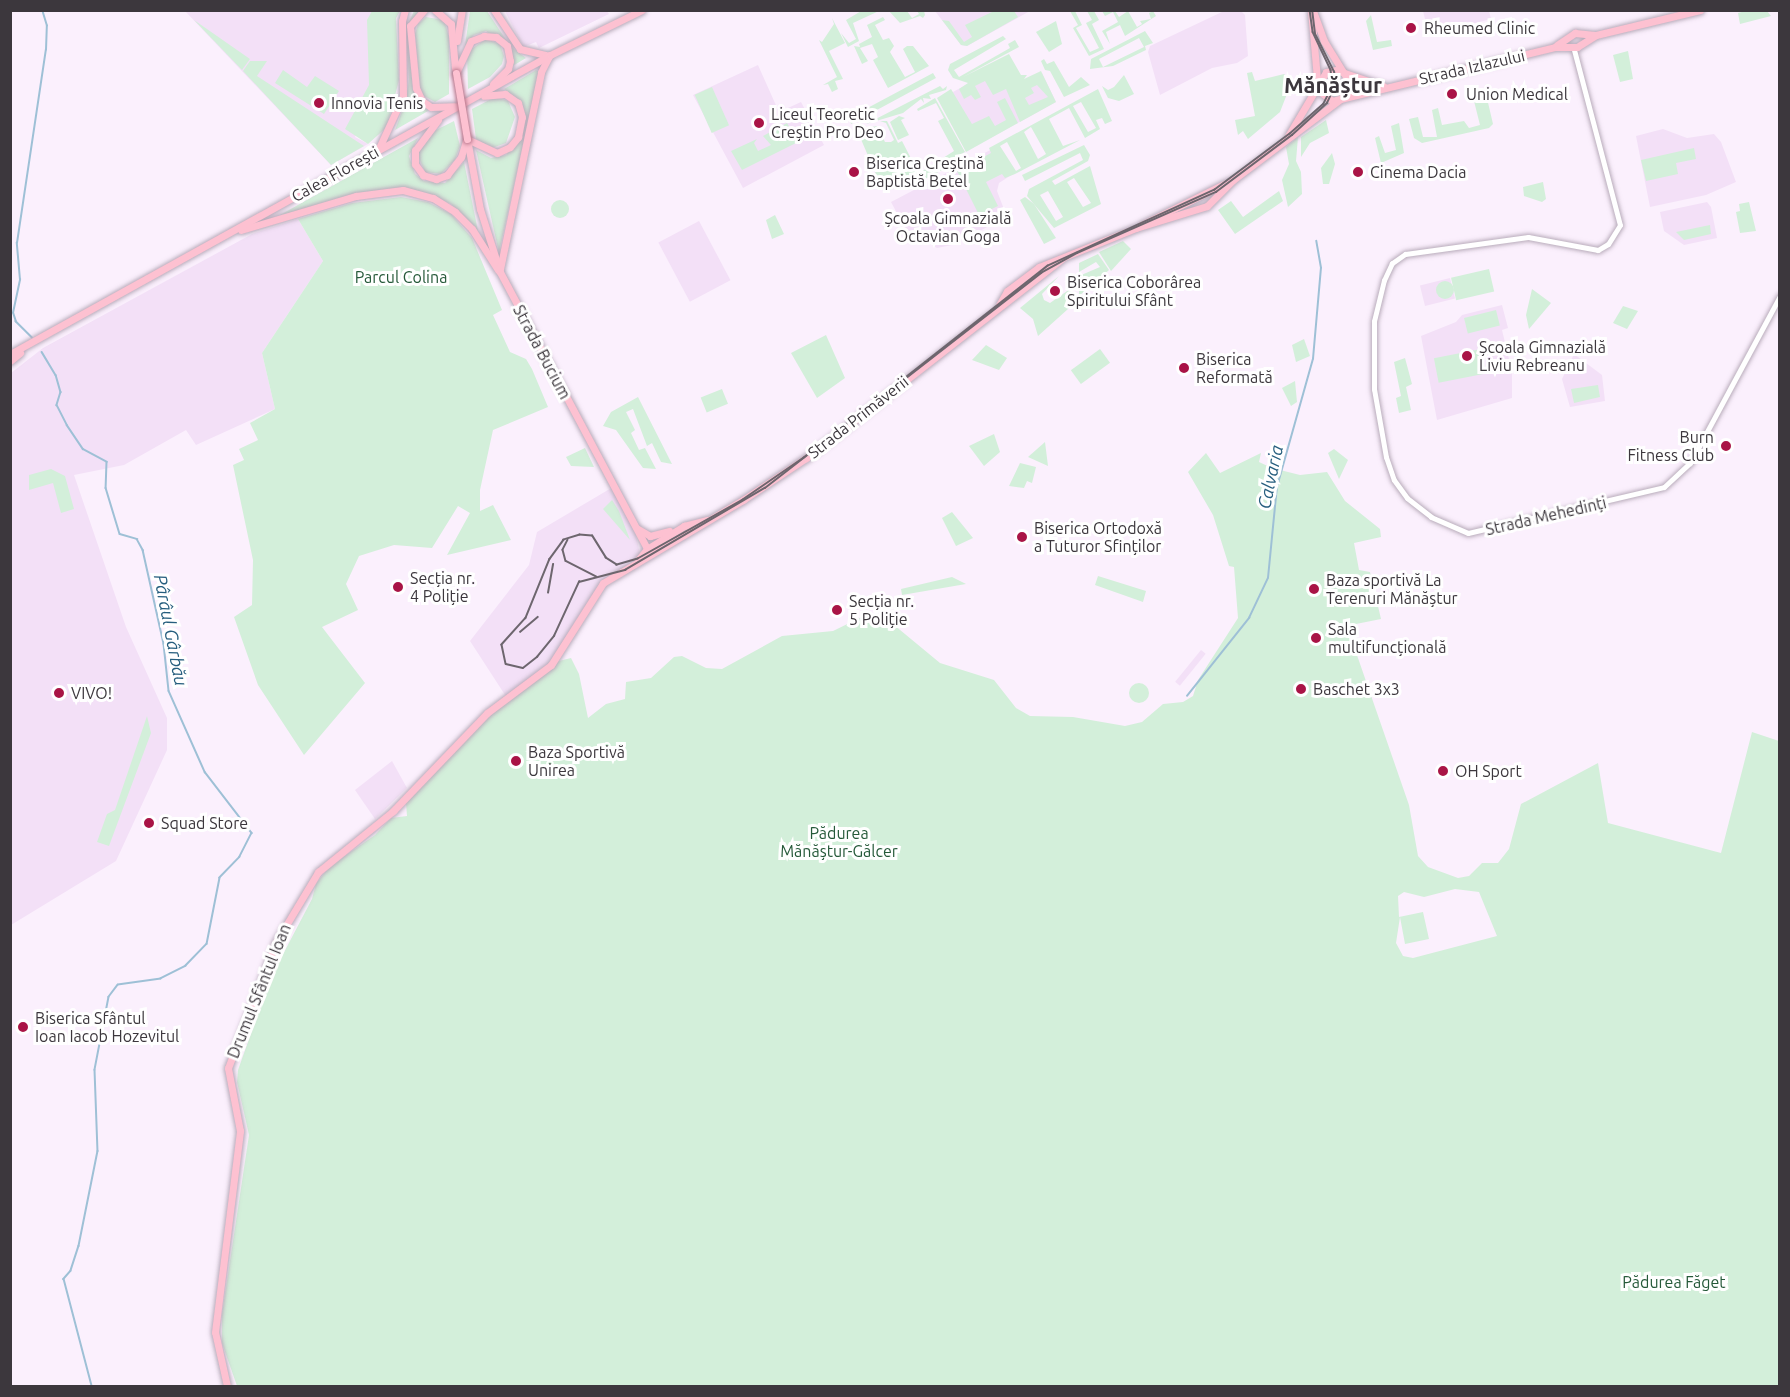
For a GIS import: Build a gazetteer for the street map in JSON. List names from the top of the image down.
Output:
{
  "streets": {
    "main road": [
      "Strada Izlazului",
      "Calea Florești",
      "Strada Bucium",
      "Strada Primăverii",
      "Drumul Sfântul Ioan"
    ],
    "street": ["Strada Mehedinți"]
  },
  "crossings": [
    ["Strada Izlazului", "Strada Primăverii"],
    ["Strada Izlazului", "Strada Mehedinți"],
    ["Strada Bucium", "Strada Primăverii"],
    ["Strada Bucium", "Drumul Sfântul Ioan"],
    ["Strada Primăverii", "Drumul Sfântul Ioan"]
  ],
  "districts": ["Mănăștur"],
  "water": ["Calvaria", "Pârâul Gârbău"],
  "parks": ["Parcul Colina", "Pădurea Mănăștur-Gălcer", "Pădurea Făget"],
  "places": [
    "Rheumed Clinic",
    "Union Medical",
    "Innovia Tenis",
    "Liceul Teoretic Creștin Pro Deo",
    "Biserica Creștină Baptistă Betel",
    "Cinema Dacia",
    "Școala Gimnazială Octavian Goga",
    "Biserica Coborârea Spiritului Sfânt",
    "Școala Gimnazială Liviu Rebreanu",
    "Biserica Reformată",
    "Burn Fitness Club",
    "Biserica Ortodoxă a Tuturor Sfinților",
    "Secția nr. 4 Poliție",
    "Baza sportivă La Terenuri Mănăștur",
    "Secția nr. 5 Poliție",
    "Sala multifuncțională",
    "Baschet 3x3",
    "VIVO!",
    "Baza Sportivă Unirea",
    "OH Sport",
    "Squad Store",
    "Biserica Sfântul Ioan Iacob Hozevitul"
  ]
}
